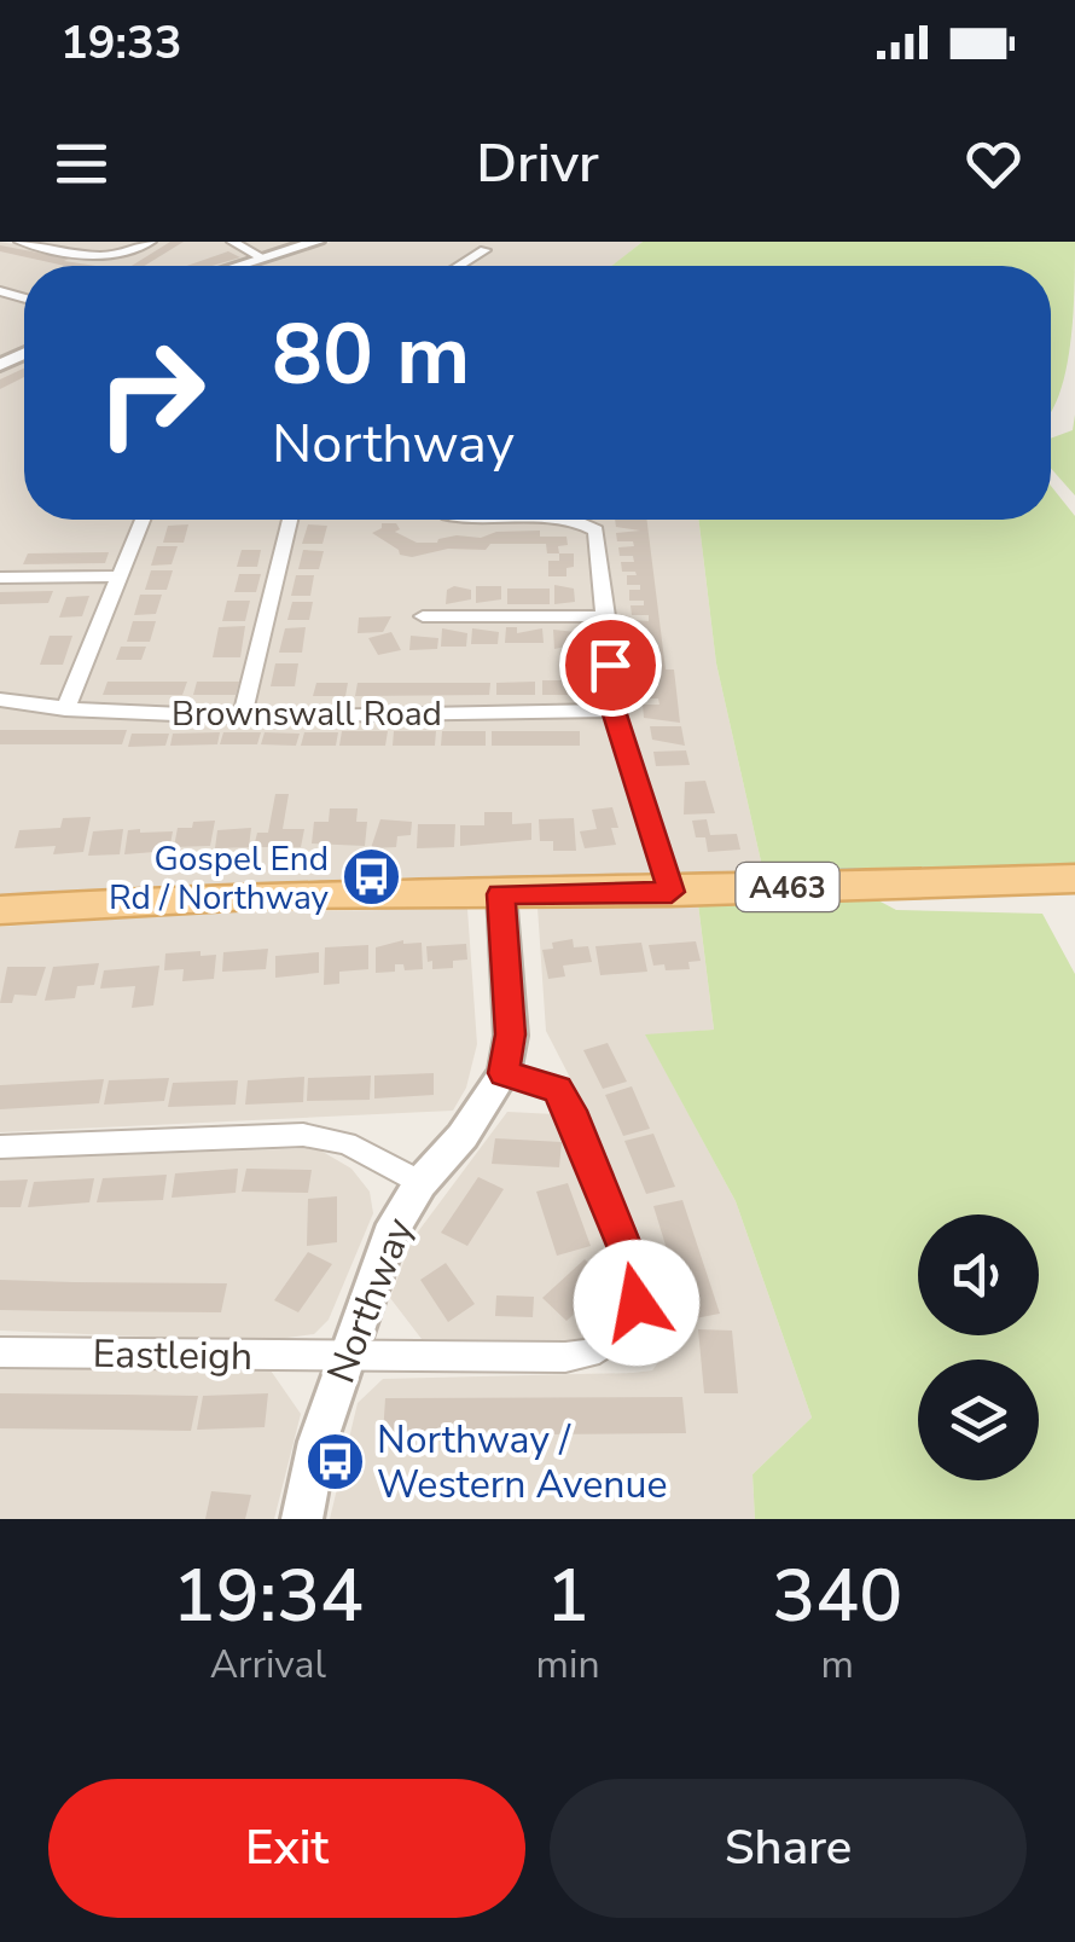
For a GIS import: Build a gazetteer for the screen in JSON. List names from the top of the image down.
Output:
{
  "streets": {
    "main road": ["A463"],
    "street": ["Brownswall Road", "Northway", "Eastleigh"]
  },
  "crossings": [
    ["A463", "Northway"],
    ["Northway", "Eastleigh"]
  ],
  "places": {
    "bus stop": ["Gospel End Rd / Northway", "Northway / Western Avenue"]
  },
  "page": {
    "status": "19:33",
    "header": "Drivr",
    "turn": ["80 m", "Northway"],
    "eta": [
      "19:34",
      "Arrival",
      "1",
      "min",
      "340",
      "m"
    ],
    "buttons": ["Exit", "Share"]
  }
}
